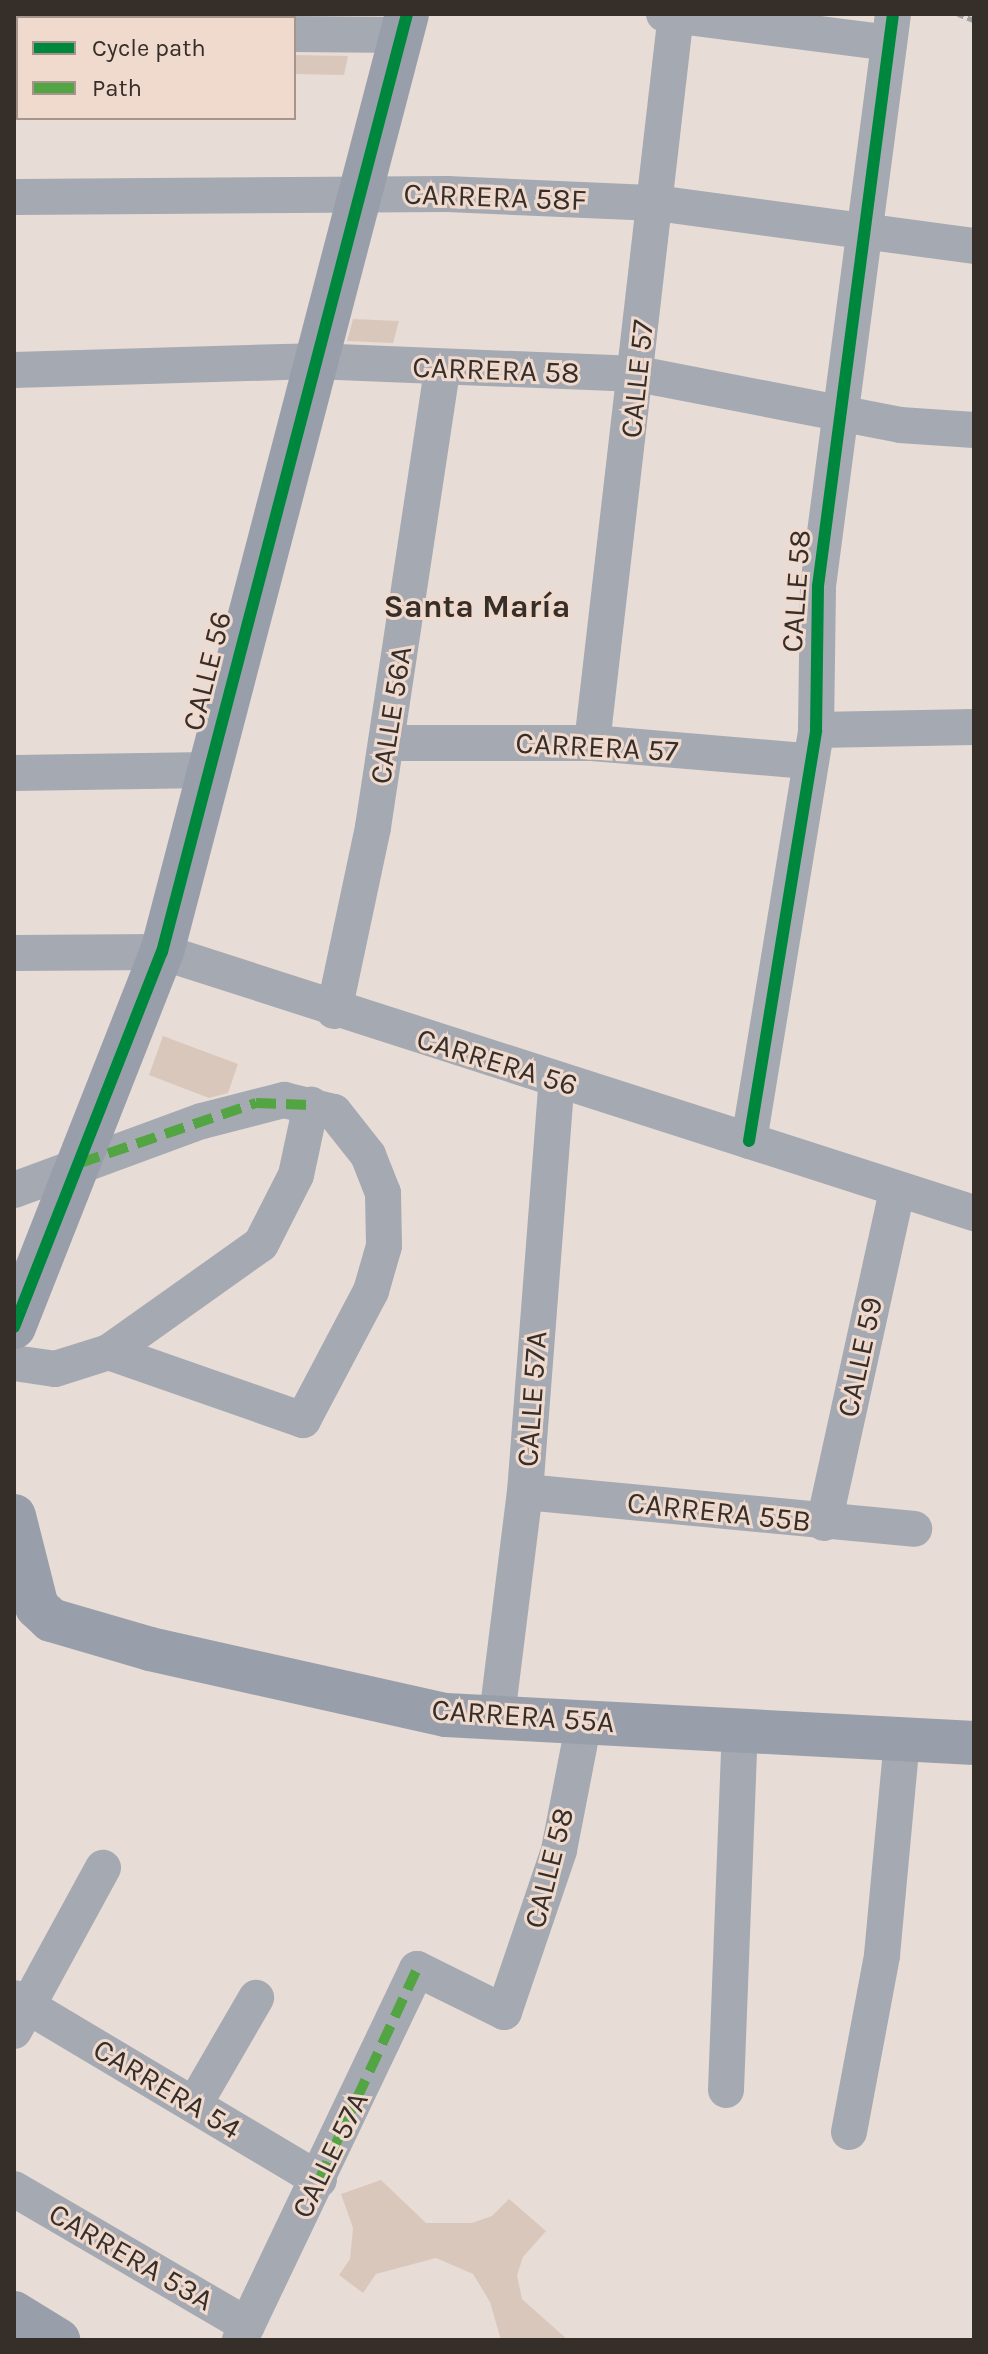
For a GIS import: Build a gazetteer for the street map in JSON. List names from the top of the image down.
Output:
{
  "streets": {
    "street": [
      "CARRERA 58F",
      "CARRERA 58",
      "CALLE 57",
      "CALLE 58",
      "CALLE 56",
      "CALLE 56A",
      "CARRERA 57",
      "CARRERA 56",
      "CALLE 59",
      "CALLE 57A",
      "CARRERA 55B",
      "CARRERA 55A",
      "CARRERA 54",
      "CARRERA 53A"
    ]
  },
  "crossings": [
    ["CARRERA 58F", "CALLE 57"],
    ["CARRERA 58F", "CALLE 58"],
    ["CARRERA 58F", "CALLE 56"],
    ["CARRERA 58", "CALLE 57"],
    ["CARRERA 58", "CALLE 58"],
    ["CARRERA 58", "CALLE 56"],
    ["CARRERA 58", "CALLE 56A"],
    ["CALLE 57", "CARRERA 57"],
    ["CALLE 58", "CARRERA 57"],
    ["CALLE 58", "CARRERA 56"],
    ["CALLE 58", "CALLE 57A"],
    ["CALLE 58", "CARRERA 55A"],
    ["CALLE 56", "CARRERA 56"],
    ["CALLE 56A", "CARRERA 57"],
    ["CALLE 56A", "CARRERA 56"],
    ["CARRERA 56", "CALLE 59"],
    ["CARRERA 56", "CALLE 57A"],
    ["CALLE 59", "CARRERA 55B"],
    ["CALLE 57A", "CARRERA 55B"],
    ["CALLE 57A", "CARRERA 55A"],
    ["CALLE 57A", "CARRERA 54"],
    ["CALLE 57A", "CARRERA 53A"]
  ],
  "districts": ["Santa María"],
  "legend": ["Cycle path", "Path"]
}
